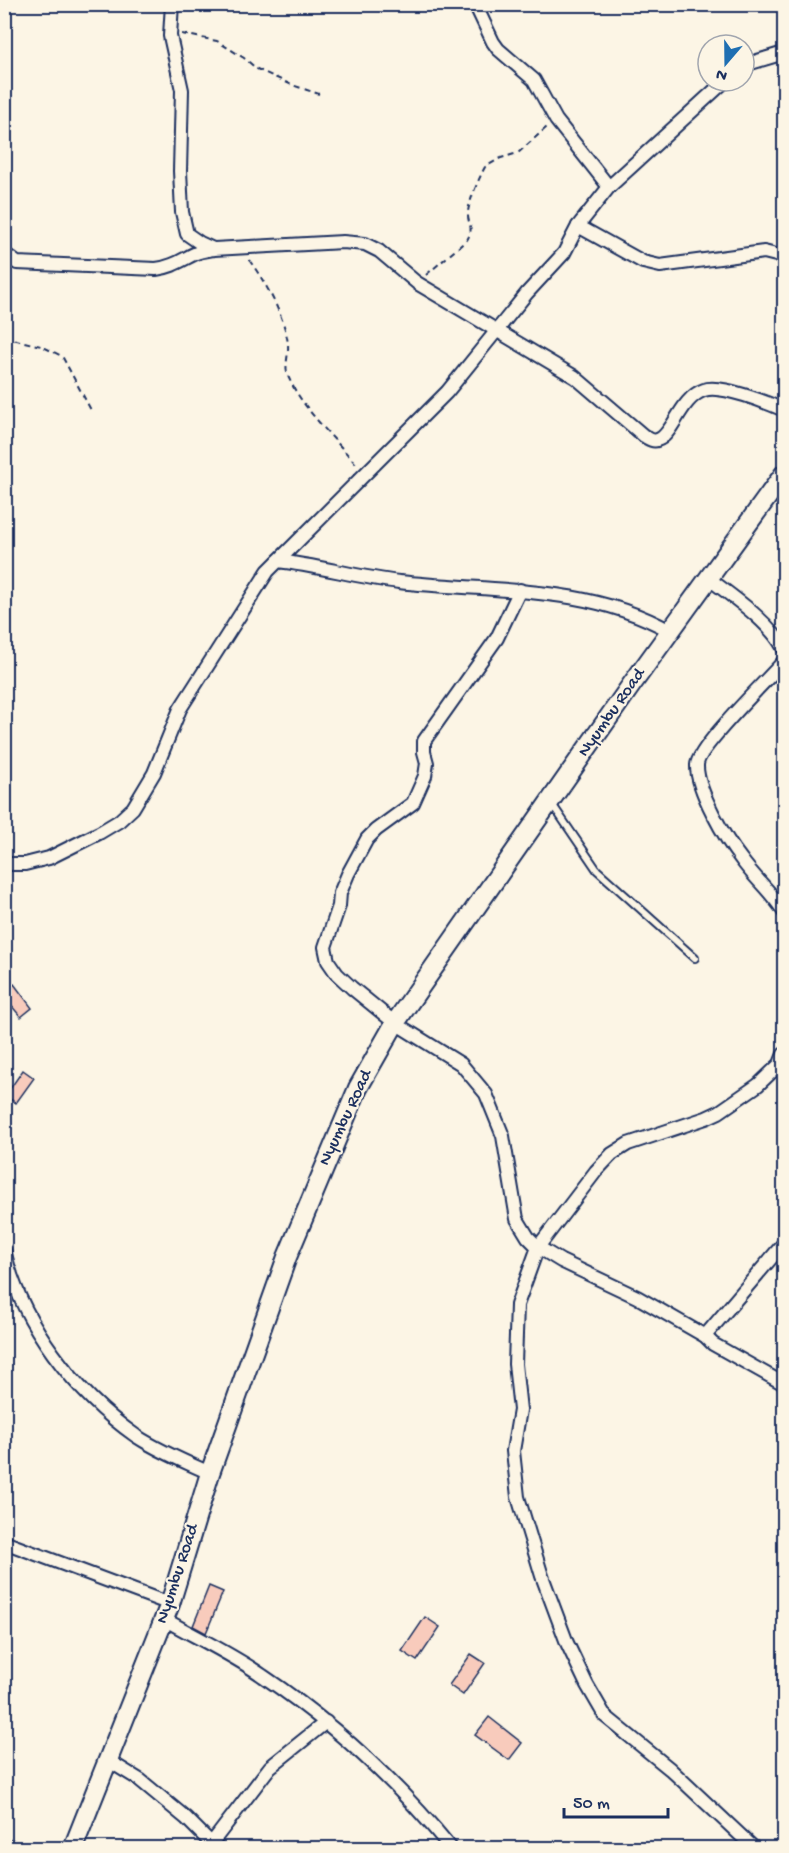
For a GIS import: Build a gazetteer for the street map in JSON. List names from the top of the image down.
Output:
{
  "streets": {
    "street": ["Nyumbu Road"]
  },
  "scale_bar": "50 m",
  "north": "bottom"
}
